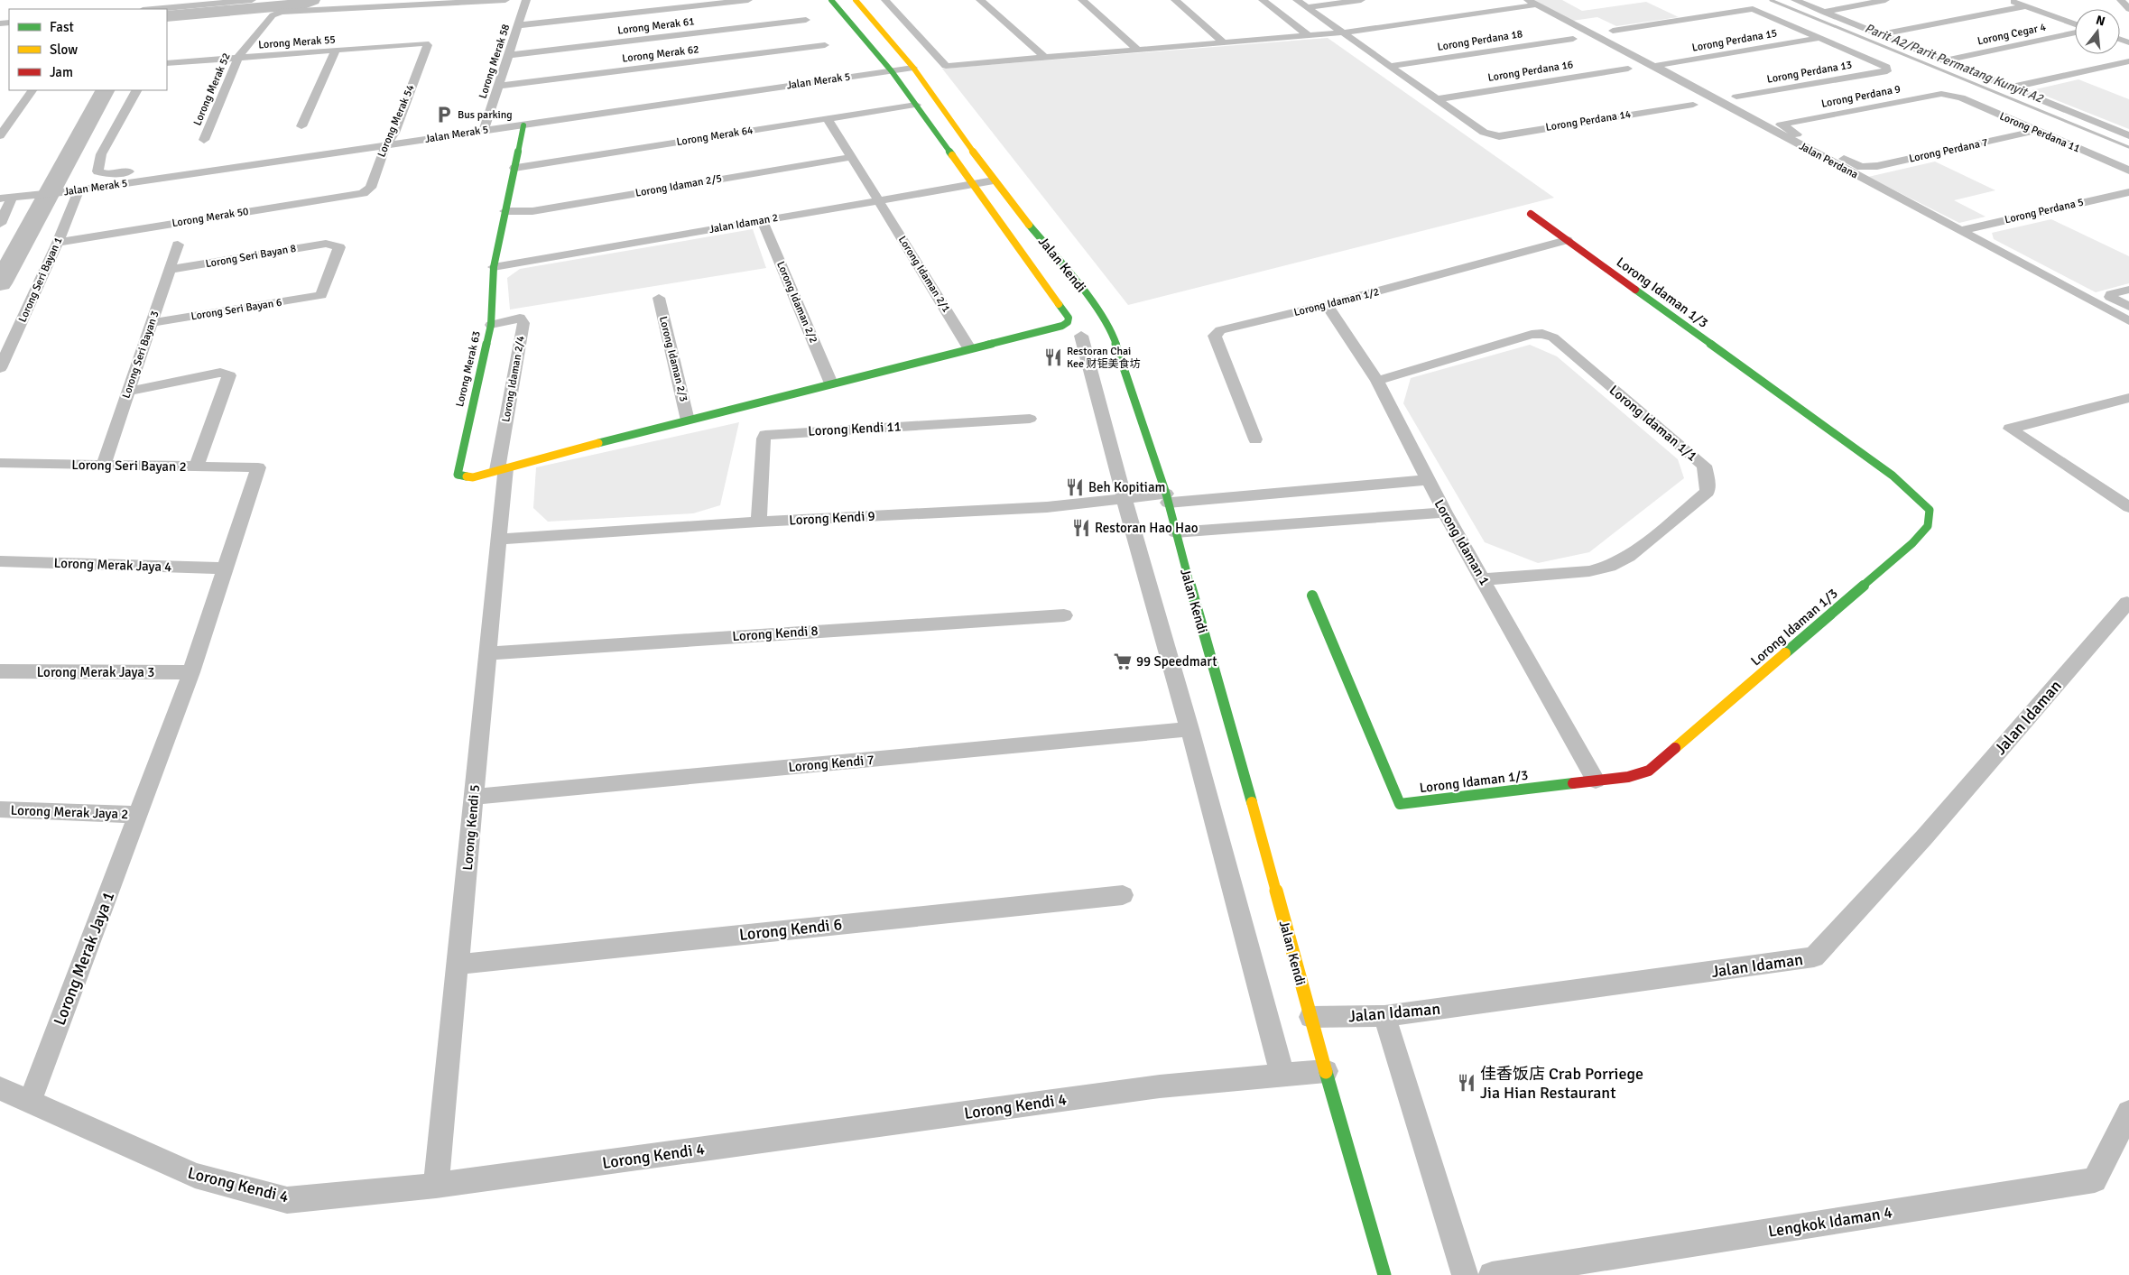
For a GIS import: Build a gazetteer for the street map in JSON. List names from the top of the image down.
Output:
{
  "streets": {
    "street": [
      "Lorong Merak 61",
      "Lorong Cegar 4",
      "Lorong Perdana 18",
      "Lorong Perdana 15",
      "Lorong Merak 55",
      "Lorong Merak 62",
      "Lorong Merak 58",
      "Lorong Perdana 16",
      "Lorong Perdana 13",
      "Jalan Merak 5",
      "Lorong Merak 52",
      "Lorong Perdana 9",
      "Lorong Merak 54",
      "Lorong Perdana 14",
      "Lorong Perdana 11",
      "Lorong Merak 64",
      "Lorong Perdana 7",
      "Jalan Perdana",
      "Lorong Idaman 2/5",
      "Lorong Perdana 5",
      "Lorong Merak 50",
      "Jalan Idaman 2",
      "Lorong Seri Bayan 8",
      "Jalan Kendi",
      "Lorong Idaman 2/1",
      "Lorong Seri Bayan 1",
      "Lorong Idaman 1/3",
      "Lorong Idaman 2/2",
      "Lorong Idaman 1/2",
      "Lorong Seri Bayan 6",
      "Lorong Seri Bayan 3",
      "Lorong Idaman 2/3",
      "Lorong Merak 63",
      "Lorong Idaman 2/4",
      "Lorong Idaman 1/1",
      "Lorong Kendi 11",
      "Lorong Seri Bayan 2",
      "Lorong Kendi 9",
      "Lorong Idaman 1",
      "Lorong Merak Jaya 4",
      "Lorong Kendi 8",
      "Lorong Merak Jaya 3",
      "Jalan Idaman",
      "Lorong Kendi 7",
      "Lorong Merak Jaya 2",
      "Lorong Kendi 5",
      "Lorong Kendi 6",
      "Lorong Merak Jaya 1",
      "Lorong Kendi 4",
      "Lengkok Idaman 4"
    ]
  },
  "crossings": [
    ["Lorong Merak 61", "Lorong Merak 58"],
    ["Lorong Perdana 15", "Lorong Perdana 13"],
    ["Lorong Perdana 15", "Jalan Perdana"],
    ["Lorong Merak 55", "Lorong Merak 52"],
    ["Lorong Merak 55", "Lorong Merak 54"],
    ["Lorong Merak 62", "Lorong Merak 58"],
    ["Lorong Merak 58", "Jalan Merak 5"],
    ["Lorong Perdana 16", "Lorong Perdana 14"],
    ["Jalan Merak 5", "Lorong Merak 54"],
    ["Jalan Merak 5", "Jalan Kendi"],
    ["Jalan Merak 5", "Lorong Seri Bayan 1"],
    ["Jalan Merak 5", "Lorong Merak 63"],
    ["Lorong Perdana 9", "Lorong Perdana 11"],
    ["Lorong Perdana 9", "Lorong Perdana 7"],
    ["Lorong Merak 54", "Lorong Merak 50"],
    ["Lorong Perdana 11", "Lorong Perdana 7"],
    ["Lorong Merak 64", "Jalan Kendi"],
    ["Lorong Merak 64", "Lorong Idaman 2/1"],
    ["Lorong Merak 64", "Lorong Merak 63"],
    ["Jalan Perdana", "Lorong Perdana 5"],
    ["Lorong Idaman 2/5", "Lorong Idaman 2/1"],
    ["Lorong Idaman 2/5", "Lorong Merak 63"],
    ["Lorong Merak 50", "Lorong Seri Bayan 1"],
    ["Jalan Idaman 2", "Jalan Kendi"],
    ["Jalan Idaman 2", "Lorong Idaman 2/1"],
    ["Jalan Idaman 2", "Lorong Idaman 2/2"],
    ["Jalan Idaman 2", "Lorong Merak 63"],
    ["Lorong Seri Bayan 8", "Lorong Seri Bayan 6"],
    ["Lorong Seri Bayan 8", "Lorong Seri Bayan 3"],
    ["Jalan Kendi", "Lorong Idaman 2/1"],
    ["Jalan Kendi", "Lorong Kendi 9"],
    ["Jalan Kendi", "Jalan Idaman"],
    ["Jalan Kendi", "Lorong Kendi 4"],
    ["Lorong Idaman 1/3", "Lorong Idaman 1/2"],
    ["Lorong Idaman 1/3", "Lorong Idaman 1"],
    ["Lorong Idaman 1/2", "Lorong Idaman 1"],
    ["Lorong Seri Bayan 6", "Lorong Seri Bayan 3"],
    ["Lorong Seri Bayan 3", "Lorong Seri Bayan 2"],
    ["Lorong Merak 63", "Lorong Idaman 2/4"],
    ["Lorong Merak 63", "Lorong Kendi 5"],
    ["Lorong Idaman 2/4", "Lorong Kendi 5"],
    ["Lorong Idaman 1/1", "Lorong Idaman 1"],
    ["Lorong Kendi 11", "Lorong Kendi 9"],
    ["Lorong Seri Bayan 2", "Lorong Merak Jaya 1"],
    ["Lorong Kendi 9", "Lorong Idaman 1"],
    ["Lorong Kendi 9", "Lorong Kendi 5"],
    ["Lorong Merak Jaya 4", "Lorong Merak Jaya 1"],
    ["Lorong Kendi 8", "Lorong Kendi 5"],
    ["Lorong Merak Jaya 3", "Lorong Merak Jaya 1"],
    ["Lorong Kendi 7", "Lorong Kendi 5"],
    ["Lorong Merak Jaya 2", "Lorong Merak Jaya 1"],
    ["Lorong Kendi 5", "Lorong Kendi 6"],
    ["Lorong Kendi 5", "Lorong Kendi 4"],
    ["Lorong Merak Jaya 1", "Lorong Kendi 4"]
  ],
  "water": ["Parit A2/Parit Permatang Kunyit A2"],
  "places": {
    "parking": ["Bus parking"],
    "restaurant": [
      "Restoran Chai Kee 财钜美食坊",
      "Beh Kopitiam",
      "Restoran Hao Hao",
      "佳香饭店 Crab Porriege Jia Hian Restaurant"
    ],
    "supermarket": ["99 Speedmart"]
  },
  "legend": ["Fast", "Slow", "Jam"],
  "north": "top"
}
